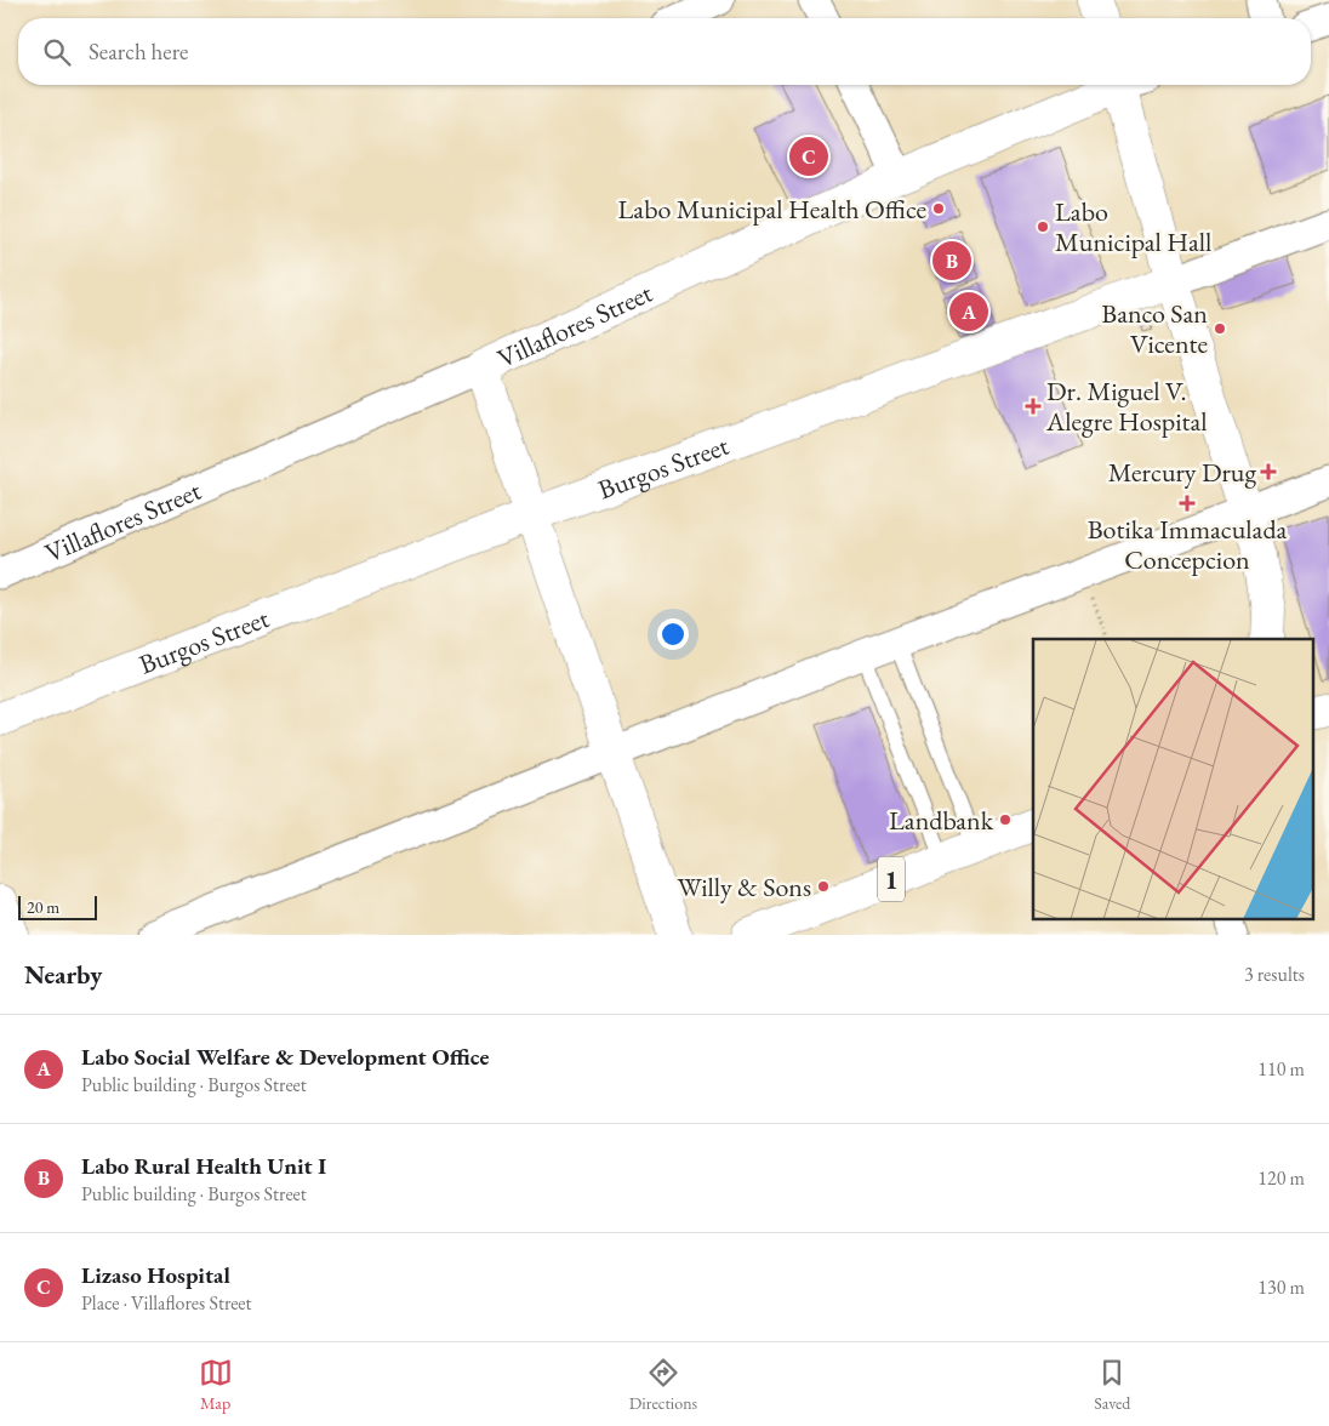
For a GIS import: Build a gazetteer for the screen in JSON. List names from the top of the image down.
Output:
{
  "streets": {
    "street": ["Villaflores Street", "Burgos Street", "1"]
  },
  "places": {
    "other": [
      "Labo Municipal Health Office",
      "Labo Municipal Hall",
      "Banco San Vicente",
      "Landbank",
      "Willy & Sons"
    ],
    "health": ["Dr. Miguel V. Alegre Hospital", "Mercury Drug", "Botika Immaculada Concepcion"]
  },
  "scale_bar": "20 m",
  "page": {
    "search": "Search here",
    "pins": ["C", "B", "A"],
    "scale": "20 m",
    "heading": ["Nearby", "3 results"],
    "list": [
      {
        "mark": "A",
        "name": "Labo Social Welfare & Development Office",
        "note": "Public building · Burgos Street",
        "value": "110 m"
      },
      {
        "mark": "B",
        "name": "Labo Rural Health Unit Ⅰ",
        "note": "Public building · Burgos Street",
        "value": "120 m"
      },
      {
        "mark": "C",
        "name": "Lizaso Hospital",
        "note": "Place · Villaflores Street",
        "value": "130 m"
      }
    ],
    "nav": ["Map", "Directions", "Saved"]
  }
}
